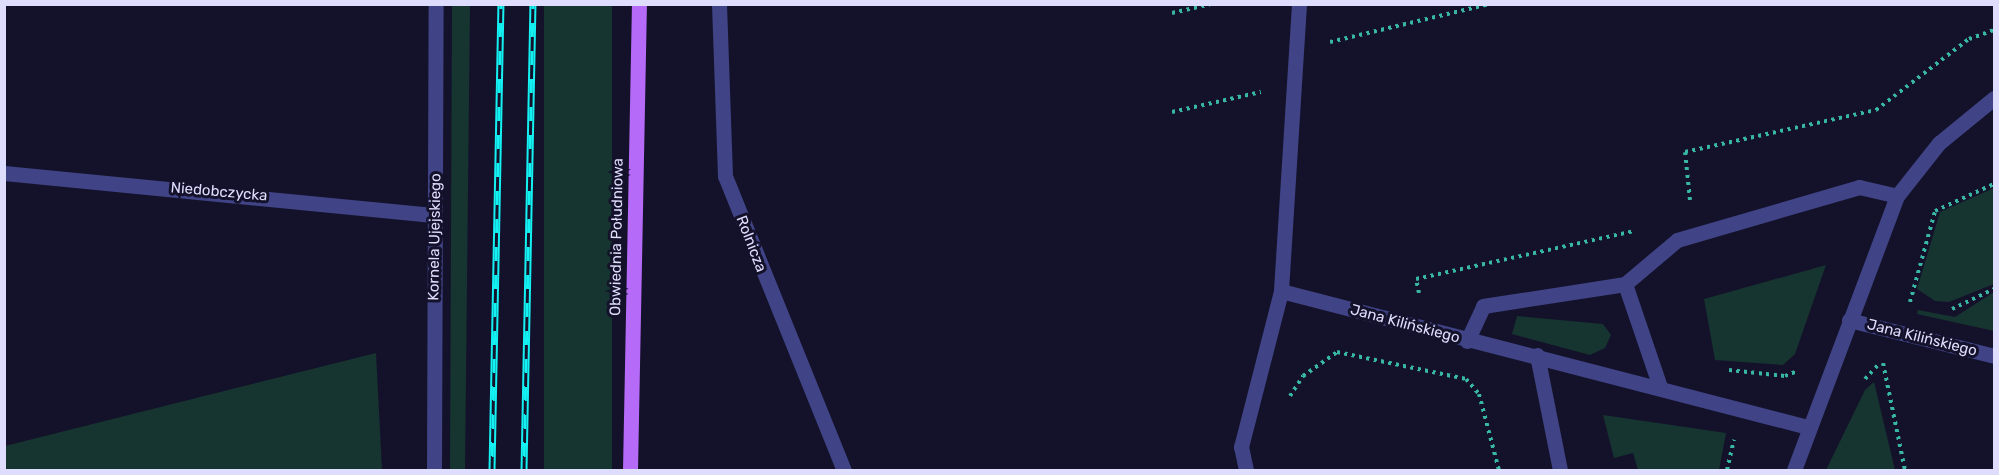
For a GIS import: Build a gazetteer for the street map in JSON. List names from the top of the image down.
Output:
{
  "streets": {
    "main road": ["Obwiednia Południowa"],
    "street": [
      "Niedobczycka",
      "Kornela Ujejskiego",
      "Rolnicza",
      "Jana Kilińskiego"
    ]
  },
  "crossings": [
    ["Niedobczycka", "Kornela Ujejskiego"]
  ]
}
